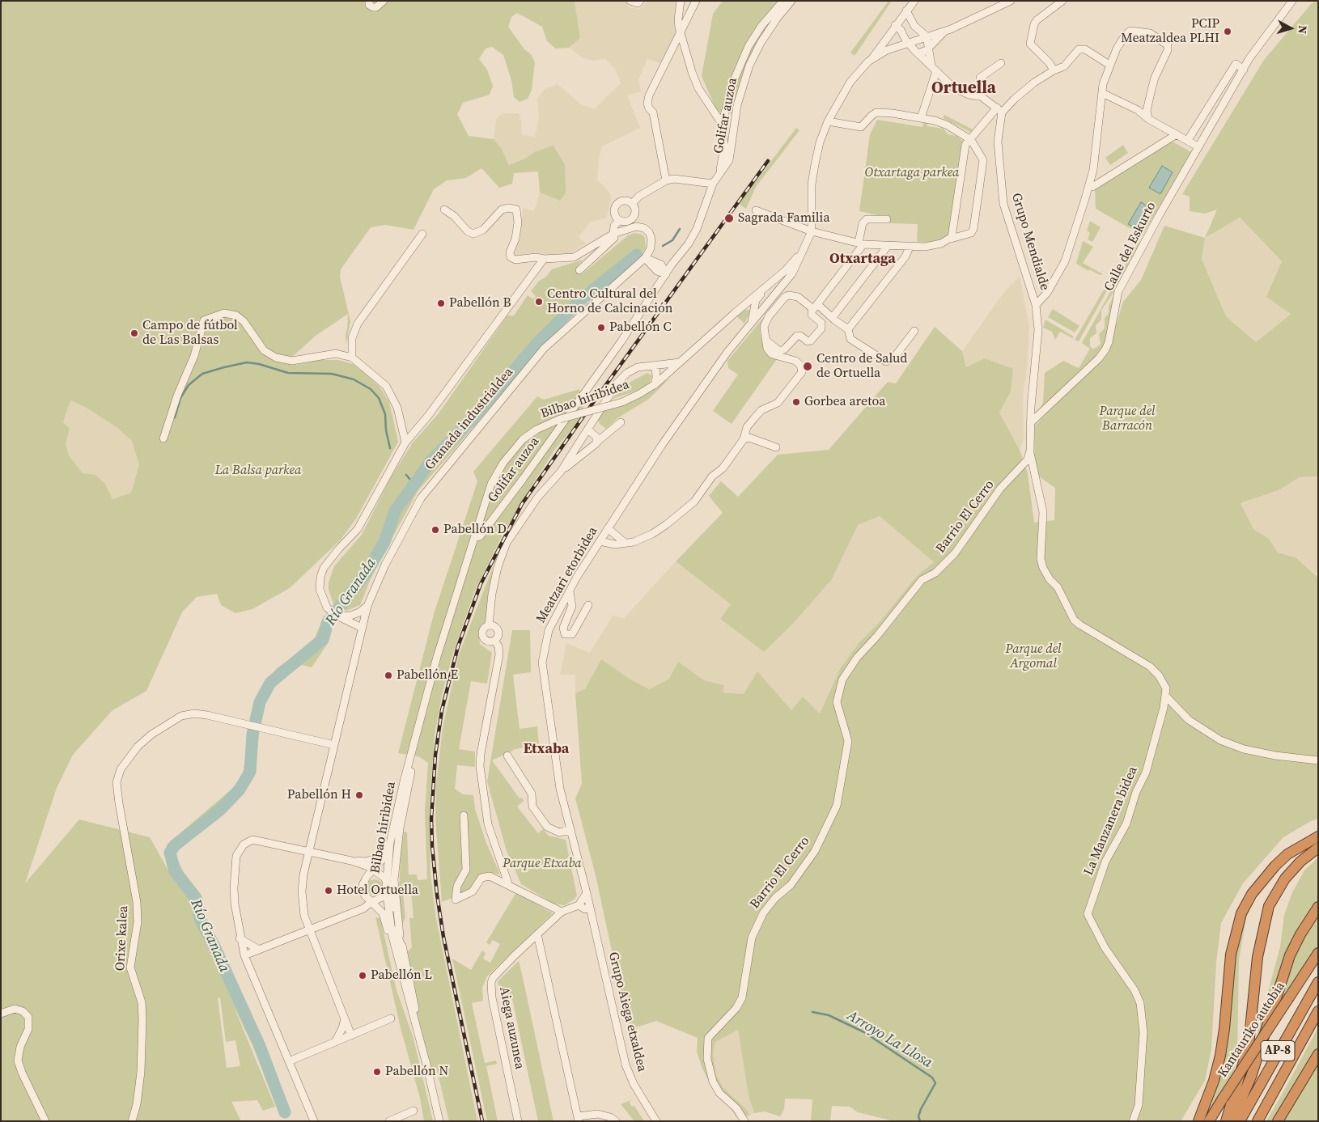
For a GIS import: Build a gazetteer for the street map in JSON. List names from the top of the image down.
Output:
{
  "streets": {
    "highway": ["Kantauriko autobia", "AP-8"],
    "street": [
      "Golifar auzoa",
      "Grupo Mendialde",
      "Calle del Eskurto",
      "Bilbao hiribidea",
      "Granada industrialdea",
      "Barrio El Cerro",
      "Meatzari etorbidea",
      "La Manzanera bidea",
      "Orixe kalea",
      "Grupo Aiega etxaldea",
      "Aiega auzunea"
    ]
  },
  "crossings": [
    ["Golifar auzoa", "Bilbao hiribidea"],
    ["Golifar auzoa", "Granada industrialdea"],
    ["Grupo Mendialde", "Calle del Eskurto"],
    ["Grupo Mendialde", "Barrio El Cerro"],
    ["Granada industrialdea", "Orixe kalea"],
    ["Meatzari etorbidea", "Grupo Aiega etxaldea"]
  ],
  "districts": ["Ortuella", "Otxartaga", "Etxaba"],
  "water": ["Río Granada", "Arroyo La Llosa"],
  "parks": [
    "Otxartaga parkea",
    "Parque del Barracón",
    "La Balsa parkea",
    "Parque del Argomal",
    "Parque Etxaba"
  ],
  "places": [
    "PCIP Meatzaldea PLHI",
    "Sagrada Familia",
    "Centro Cultural del Horno de Calcinación",
    "Pabellón B",
    "Pabellón C",
    "Campo de fútbol de Las Balsas",
    "Centro de Salud de Ortuella",
    "Gorbea aretoa",
    "Pabellón D",
    "Pabellón E",
    "Pabellón H",
    "Hotel Ortuella",
    "Pabellón L",
    "Pabellón N"
  ],
  "north": "right"
}
